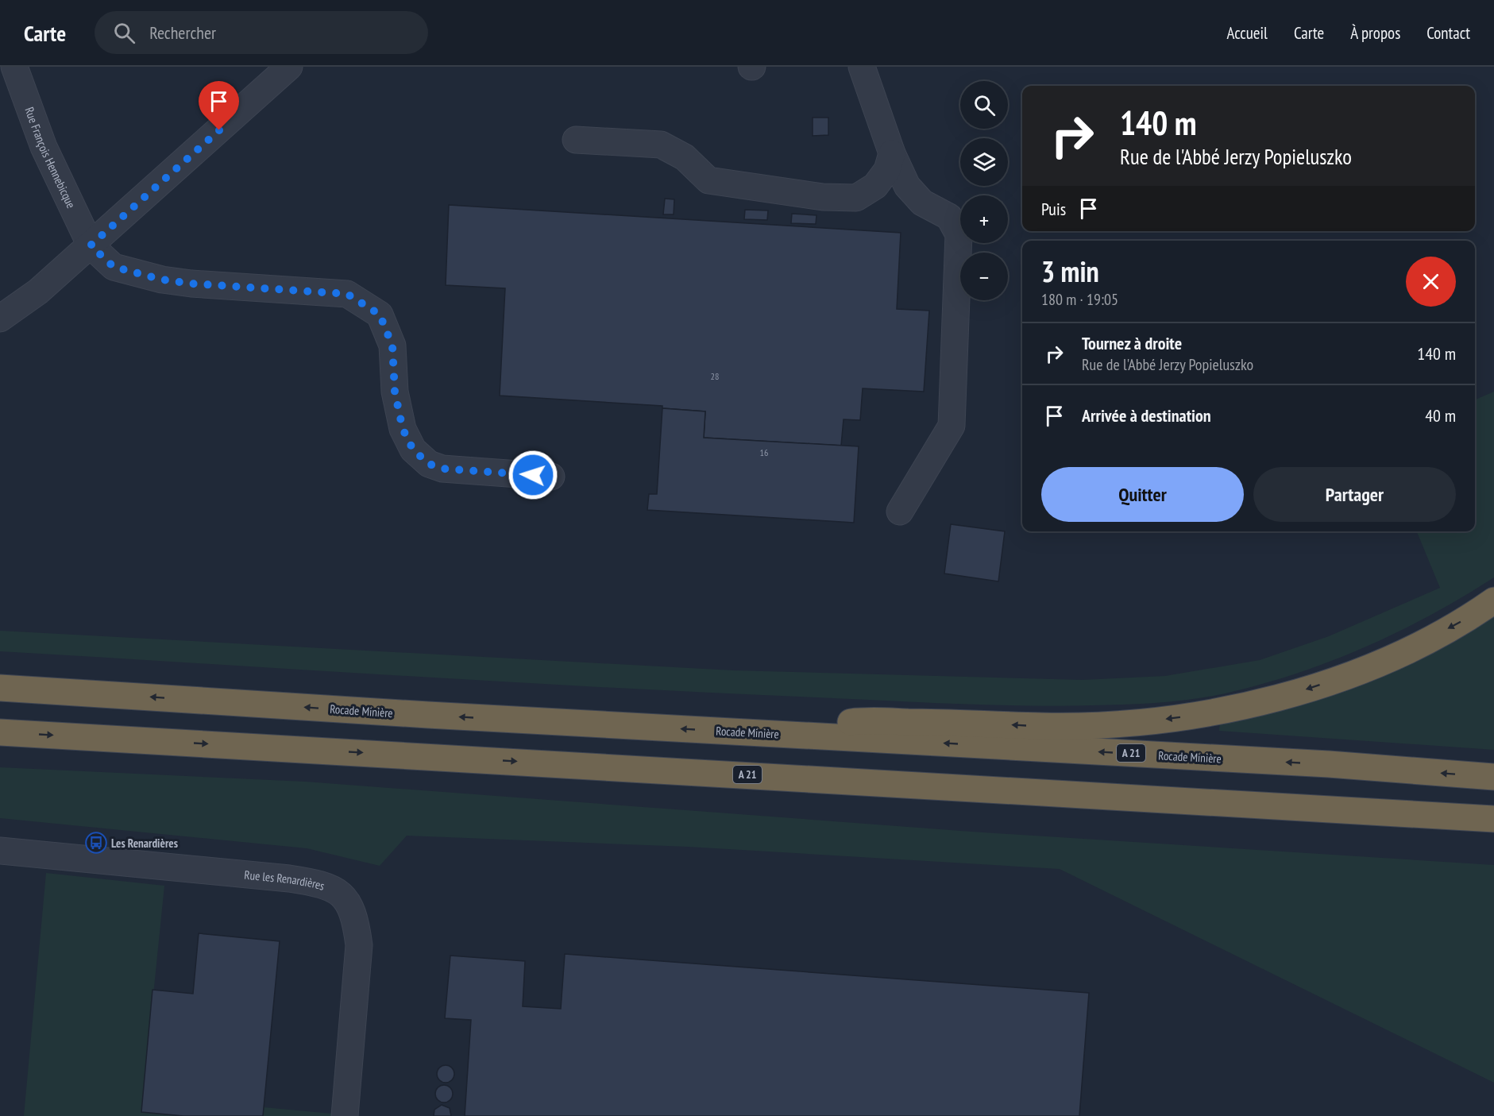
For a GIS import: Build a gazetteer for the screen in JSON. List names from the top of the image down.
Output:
{
  "streets": {
    "highway": ["Rocade Minière", "A 21"],
    "street": ["Rue François Hennebicque", "Rue les Renardières"]
  },
  "places": {
    "bus stop": ["Les Renardières"]
  },
  "house_numbers": ["28", "16"],
  "page": {
    "header": "Carte",
    "search": "Rechercher",
    "nav": [
      "Accueil",
      "Carte",
      "À propos",
      "Contact"
    ],
    "map_buttons": ["+", "−"],
    "turn": ["140 m", "Rue de l'Abbé Jerzy Popieluszko"],
    "then": "Puis",
    "heading": ["3 min", "180 m · 19:05"],
    "list": [
      {
        "name": "Tournez à droite",
        "note": "Rue de l'Abbé Jerzy Popieluszko",
        "value": "140 m"
      },
      {
        "name": "Arrivée à destination",
        "value": "40 m"
      }
    ],
    "buttons": ["Quitter", "Partager"]
  }
}
